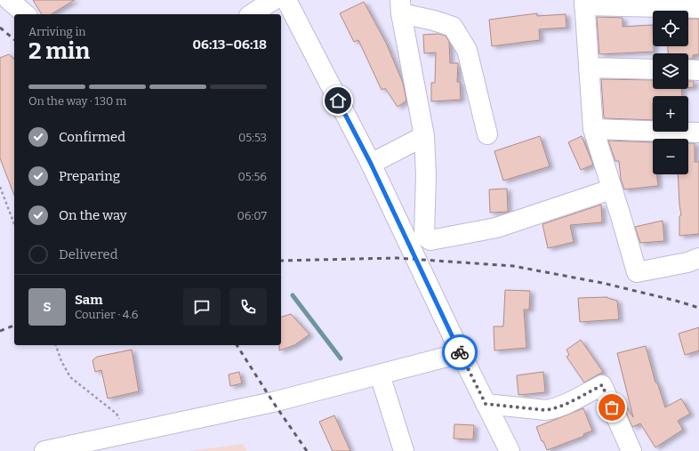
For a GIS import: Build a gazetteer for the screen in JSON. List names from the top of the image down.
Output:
{
  "page": {
    "map_buttons": ["+", "−"],
    "heading": ["2 min", "Arriving in", "06:13–06:18"],
    "panel": ["Sam", "Courier · 4.6"],
    "bar": "On the way · 130 m",
    "list": [
      ["Confirmed", "05:53"],
      ["Preparing", "05:56"],
      ["On the way", "06:07"],
      "Delivered"
    ],
    "round": "S"
  }
}
